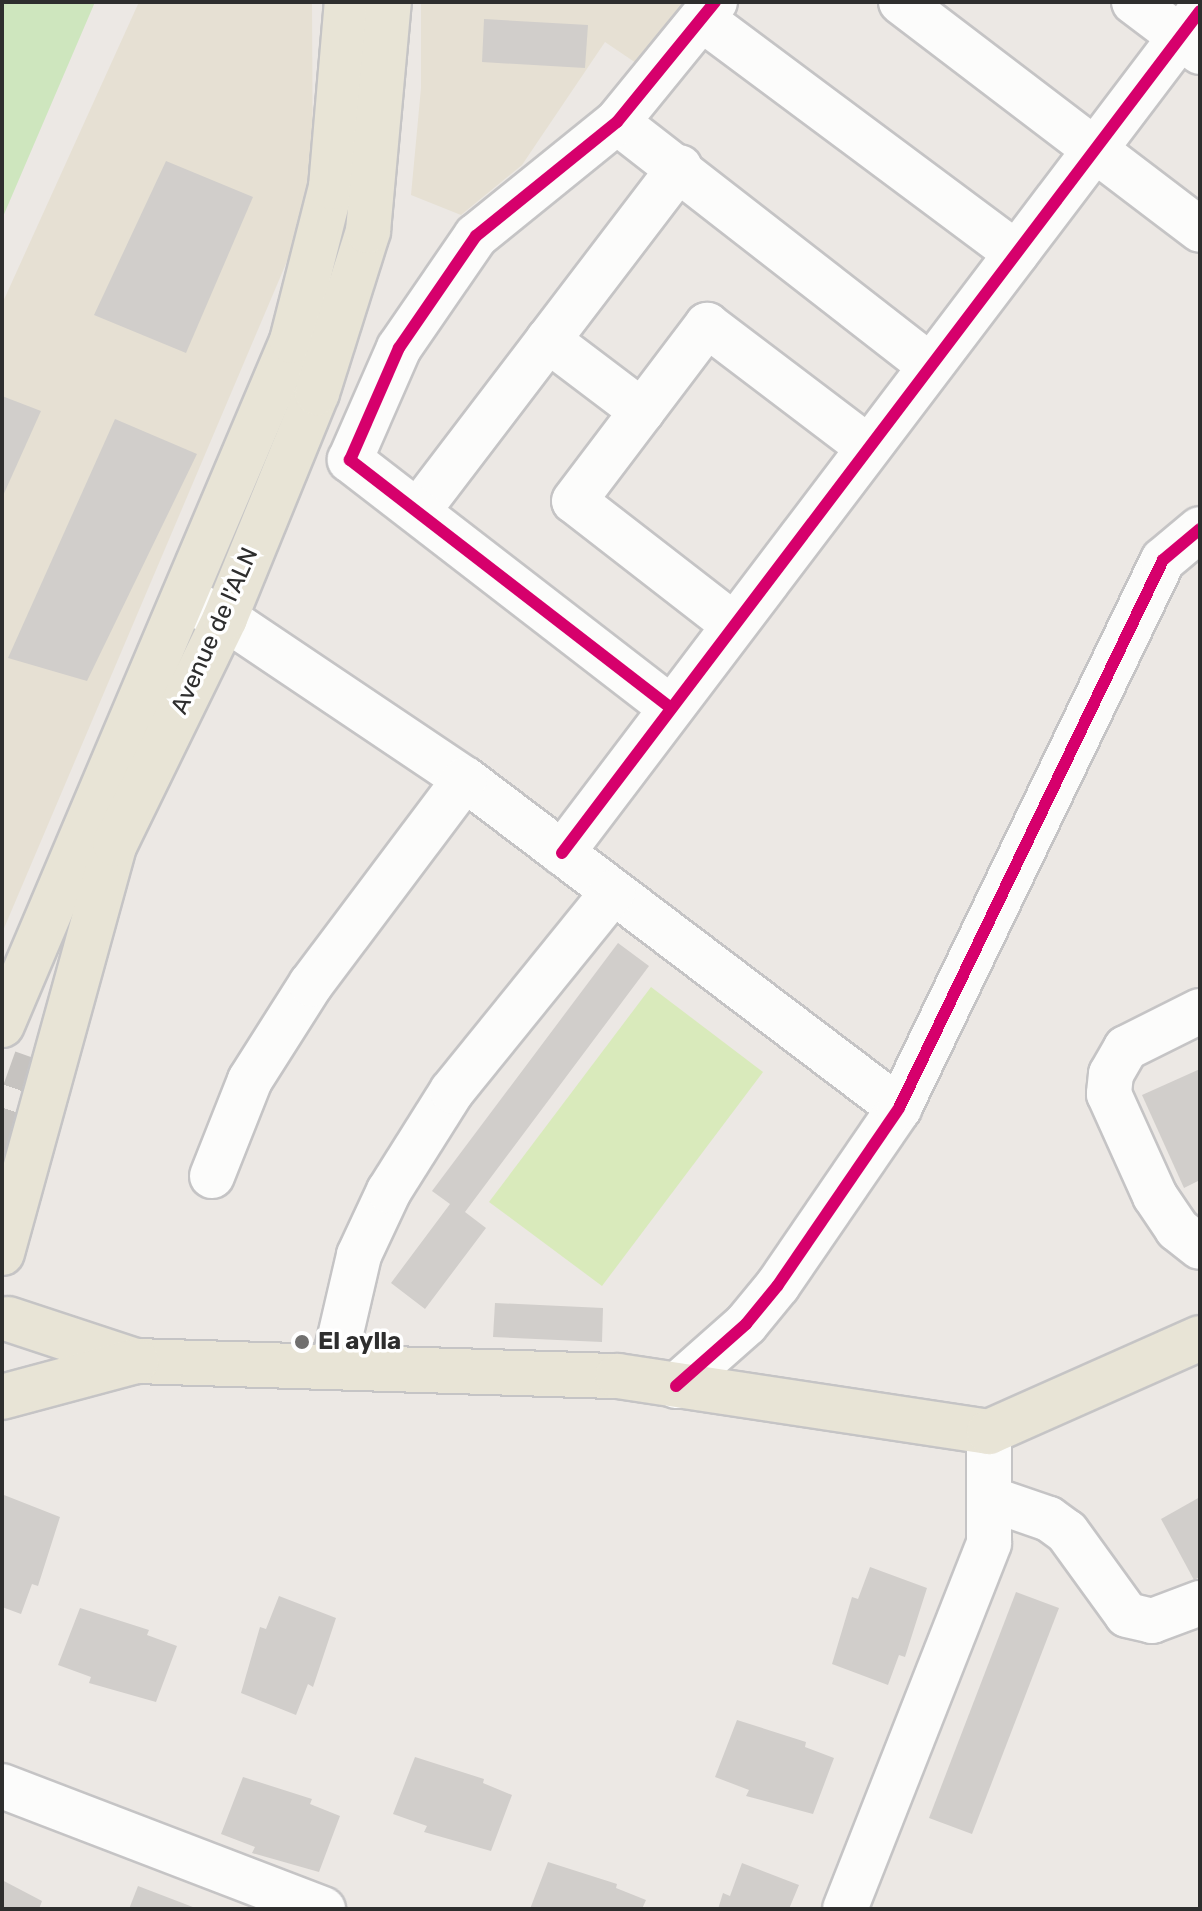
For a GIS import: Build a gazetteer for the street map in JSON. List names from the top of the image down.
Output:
{
  "streets": {
    "main road": ["Avenue de l'ALN"]
  },
  "places": ["El aylla"]
}
